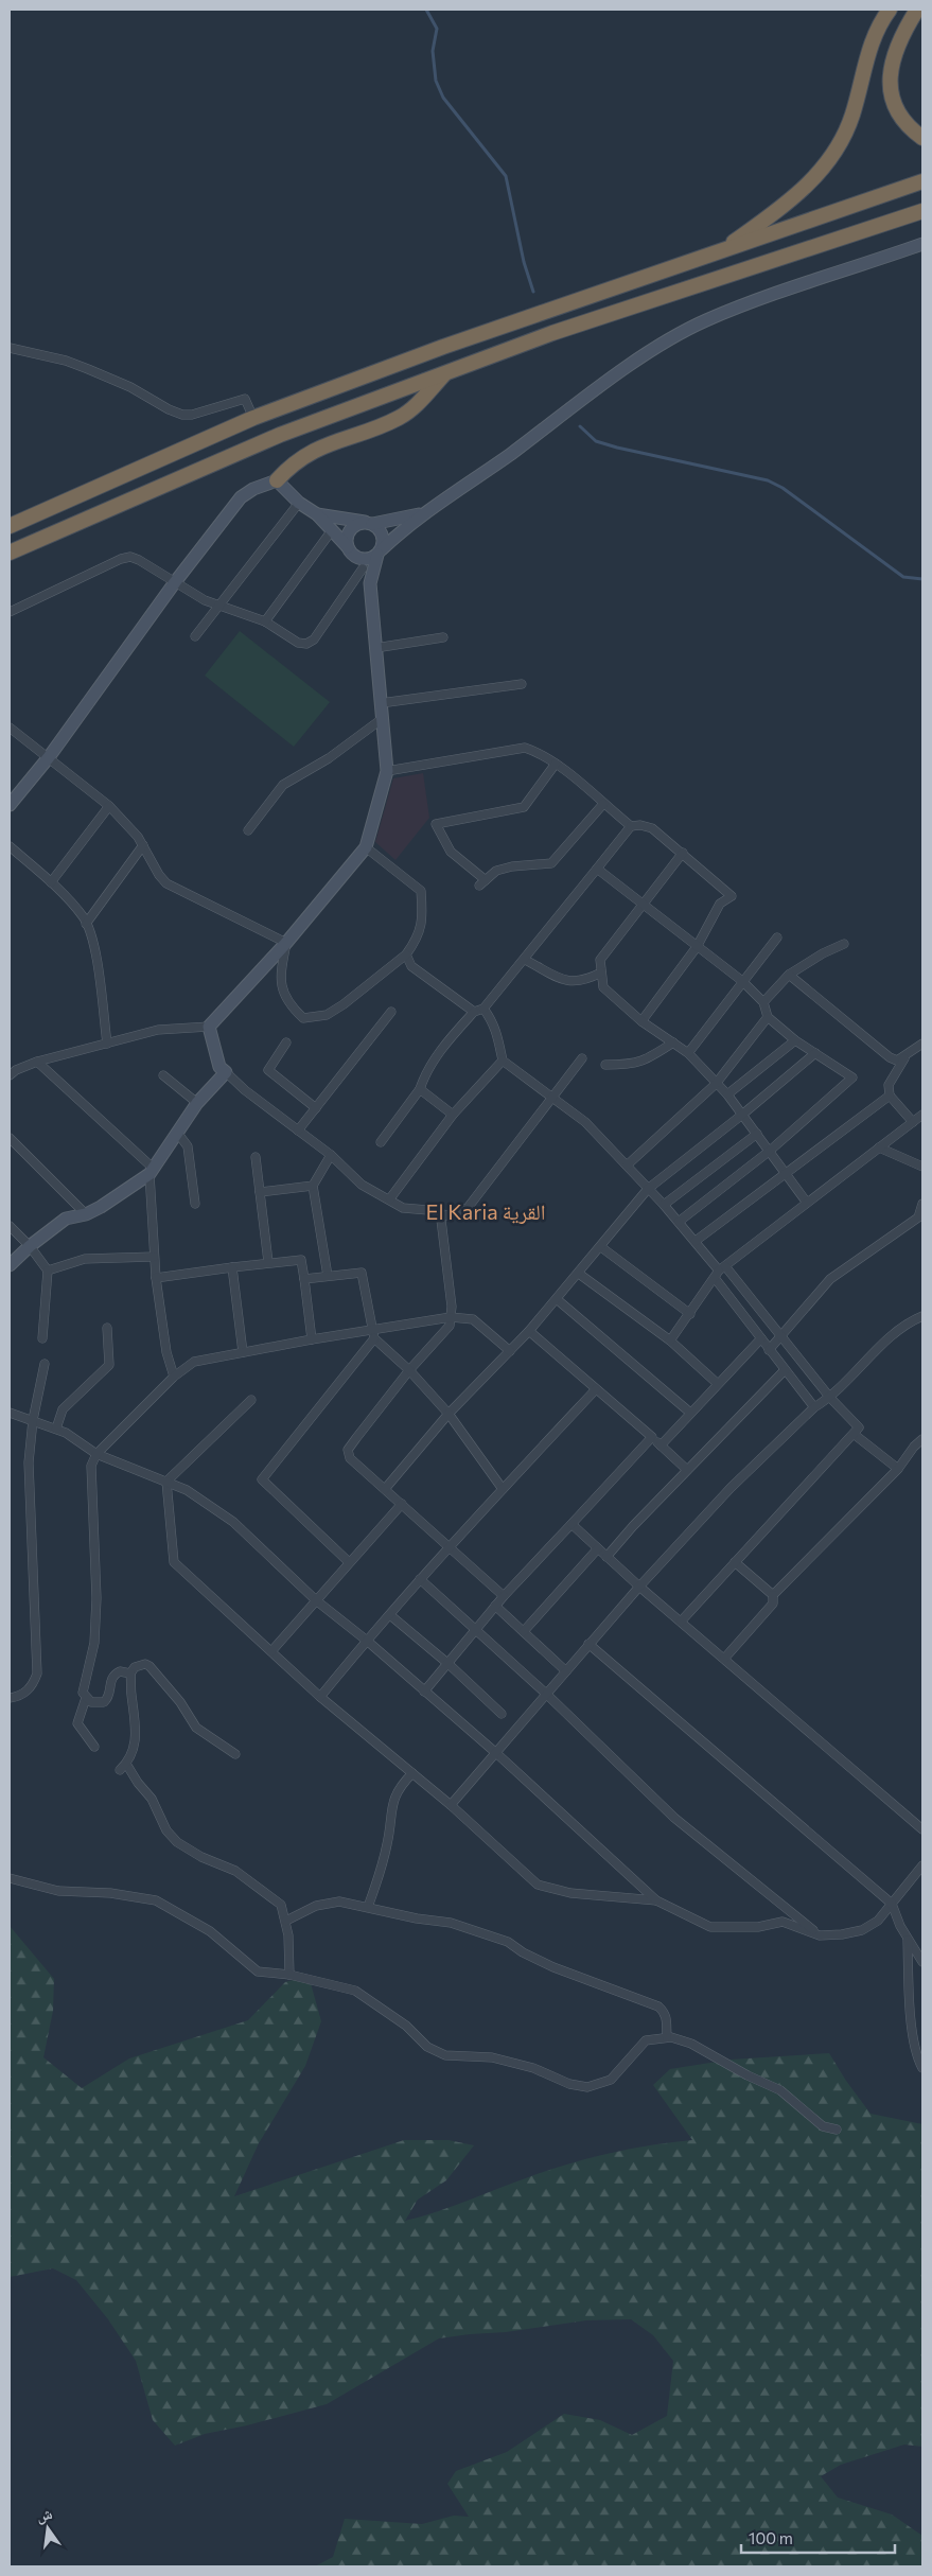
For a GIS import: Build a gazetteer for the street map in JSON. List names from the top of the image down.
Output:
{
  "districts": ["El Karia القرية"],
  "scale_bar": "100 m",
  "north": "top"
}
